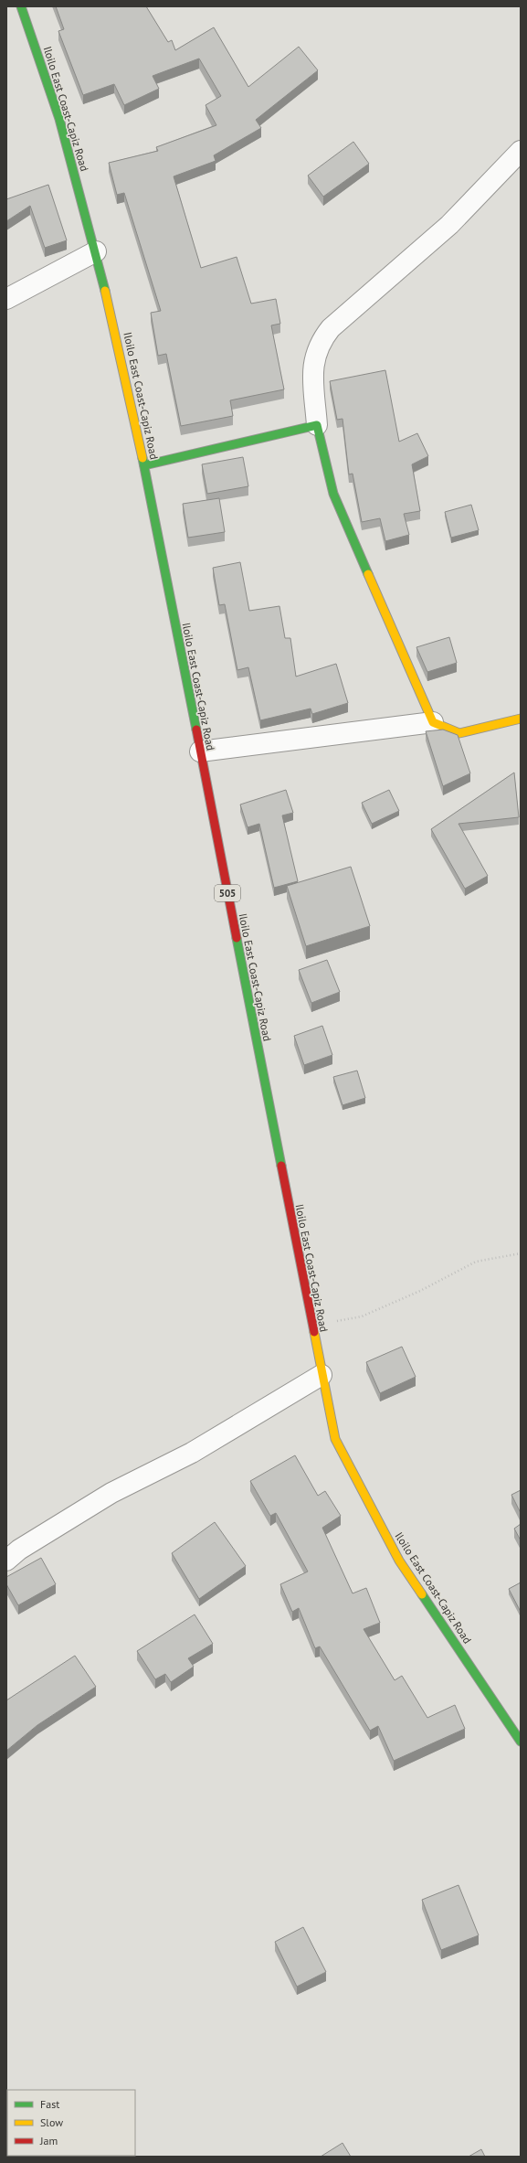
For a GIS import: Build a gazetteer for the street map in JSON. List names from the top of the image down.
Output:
{
  "streets": {
    "main road": ["Iloilo East Coast-Capiz Road", "505"]
  },
  "legend": ["Fast", "Slow", "Jam"]
}
